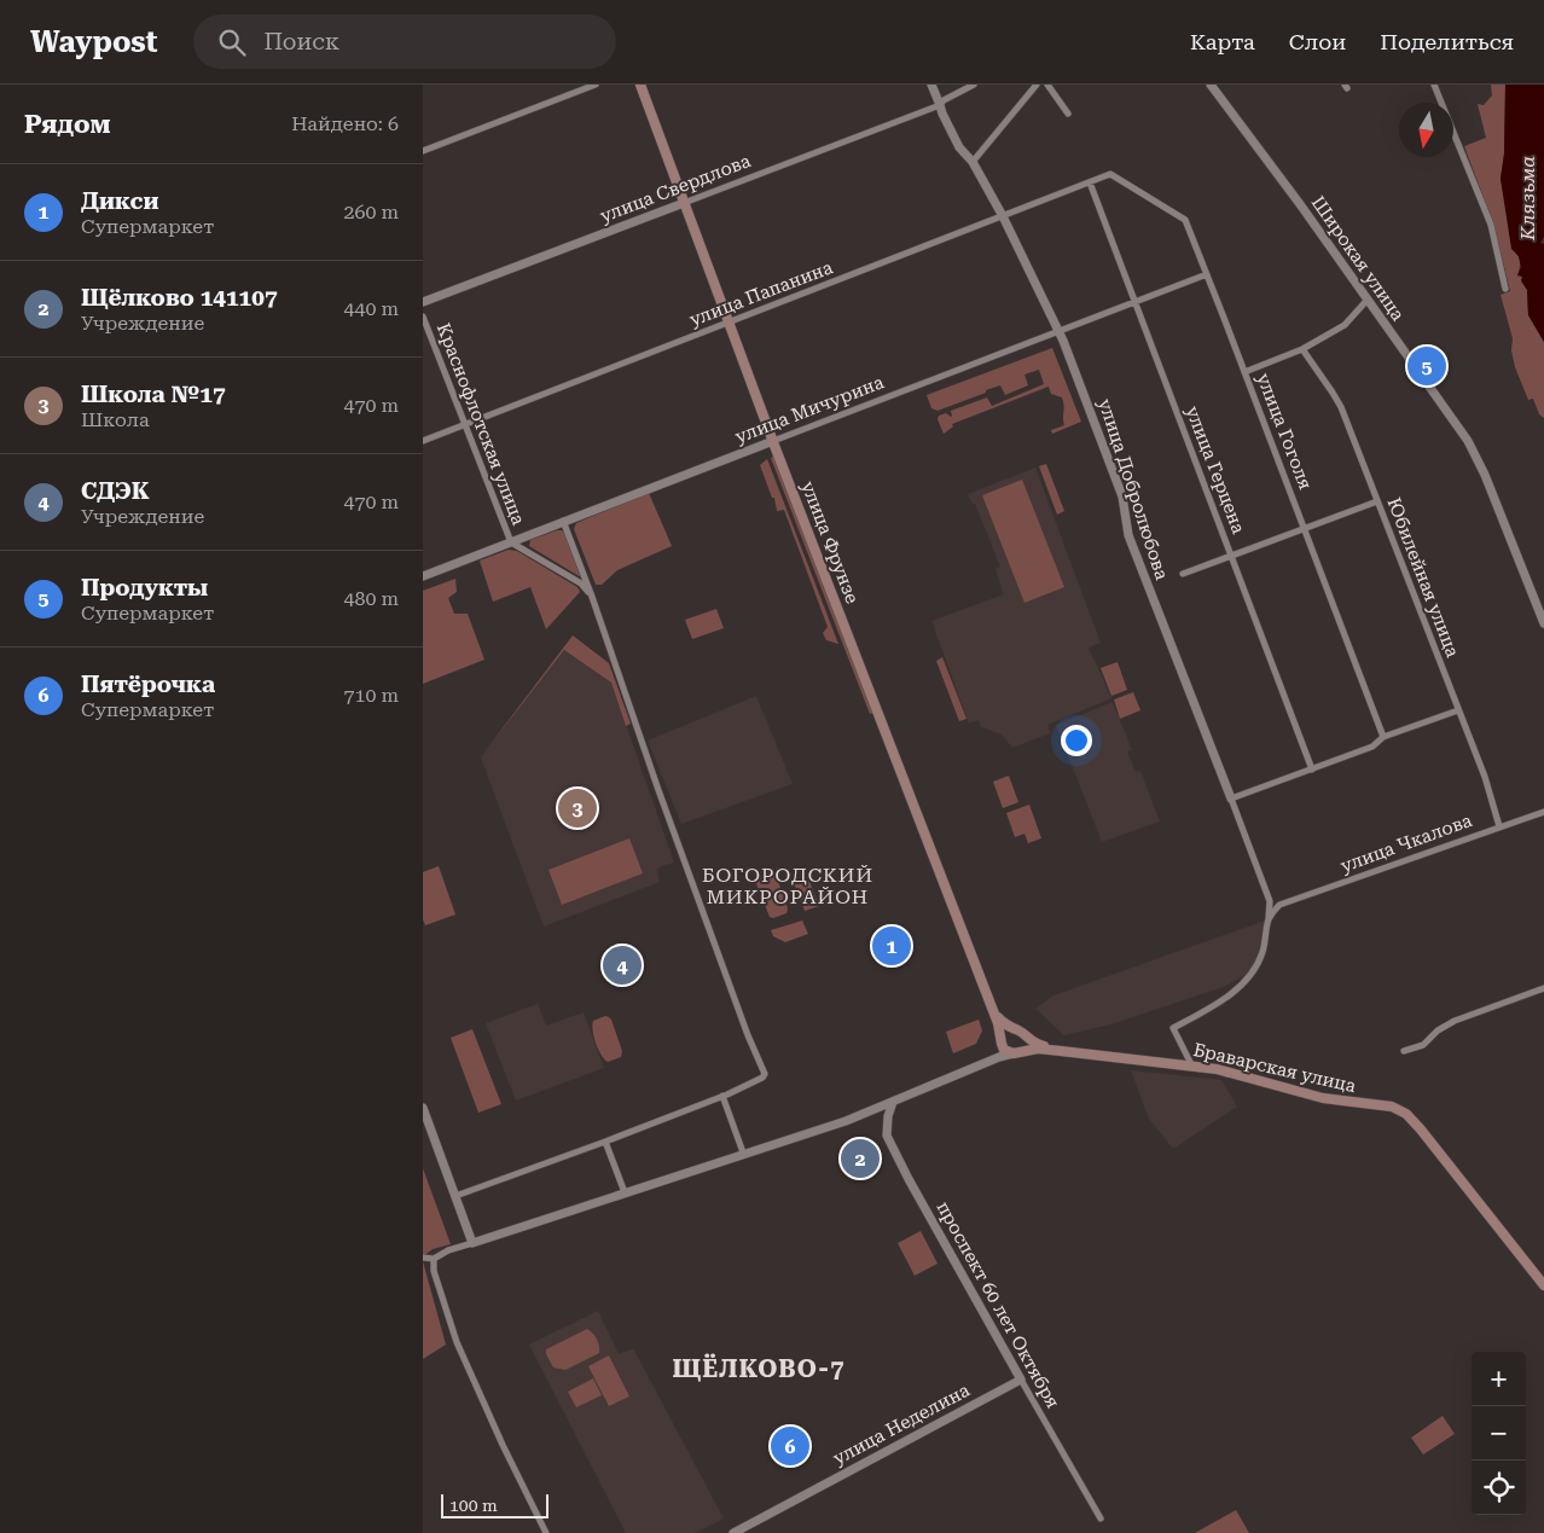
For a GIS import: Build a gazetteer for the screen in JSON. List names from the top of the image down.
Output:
{
  "streets": {
    "main road": ["улица Фрунзе", "Браварская улица"],
    "street": [
      "улица Свердлова",
      "Широкая улица",
      "улица Папанина",
      "улица Мичурина",
      "Краснофлотская улица",
      "улица Гоголя",
      "улица Герцена",
      "улица Добролюбова",
      "Юбилейная улица",
      "улица Чкалова",
      "проспект 60 лет Октября",
      "улица Неделина"
    ]
  },
  "crossings": [
    ["улица Свердлова", "улица Добролюбова"],
    ["улица Свердлова", "улица Фрунзе"],
    ["улица Папанина", "Краснофлотская улица"],
    ["улица Папанина", "улица Гоголя"],
    ["улица Папанина", "улица Герцена"],
    ["улица Папанина", "улица Добролюбова"],
    ["улица Папанина", "улица Фрунзе"],
    ["улица Мичурина", "Краснофлотская улица"],
    ["улица Мичурина", "улица Гоголя"],
    ["улица Мичурина", "улица Герцена"],
    ["улица Мичурина", "улица Добролюбова"],
    ["улица Мичурина", "улица Фрунзе"],
    ["улица Добролюбова", "улица Чкалова"],
    ["Юбилейная улица", "улица Чкалова"],
    ["проспект 60 лет Октября", "улица Неделина"]
  ],
  "districts": ["БОГОРОДСКИЙ МИКРОРАЙОН", "ЩЁЛКОВО-7"],
  "water": ["Клязьма"],
  "scale_bar": "100 m",
  "north": "bottom",
  "page": {
    "header": "Waypost",
    "search": "Поиск",
    "nav": ["Карта", "Слои", "Поделиться"],
    "heading": ["Рядом", "Найдено: 6"],
    "list": [
      {
        "mark": "1",
        "name": "Дикси",
        "note": "Супермаркет",
        "value": "260 m"
      },
      {
        "mark": "2",
        "name": "Щёлково 141107",
        "note": "Учреждение",
        "value": "440 m"
      },
      {
        "mark": "3",
        "name": "Школа №17",
        "note": "Школа",
        "value": "470 m"
      },
      {
        "mark": "4",
        "name": "СДЭК",
        "note": "Учреждение",
        "value": "470 m"
      },
      {
        "mark": "5",
        "name": "Продукты",
        "note": "Супермаркет",
        "value": "480 m"
      },
      {
        "mark": "6",
        "name": "Пятёрочка",
        "note": "Супермаркет",
        "value": "710 m"
      }
    ],
    "pins": [
      "5",
      "3",
      "1",
      "4",
      "2",
      "6"
    ],
    "map_buttons": ["+", "−"],
    "scale": "100 m"
  }
}
